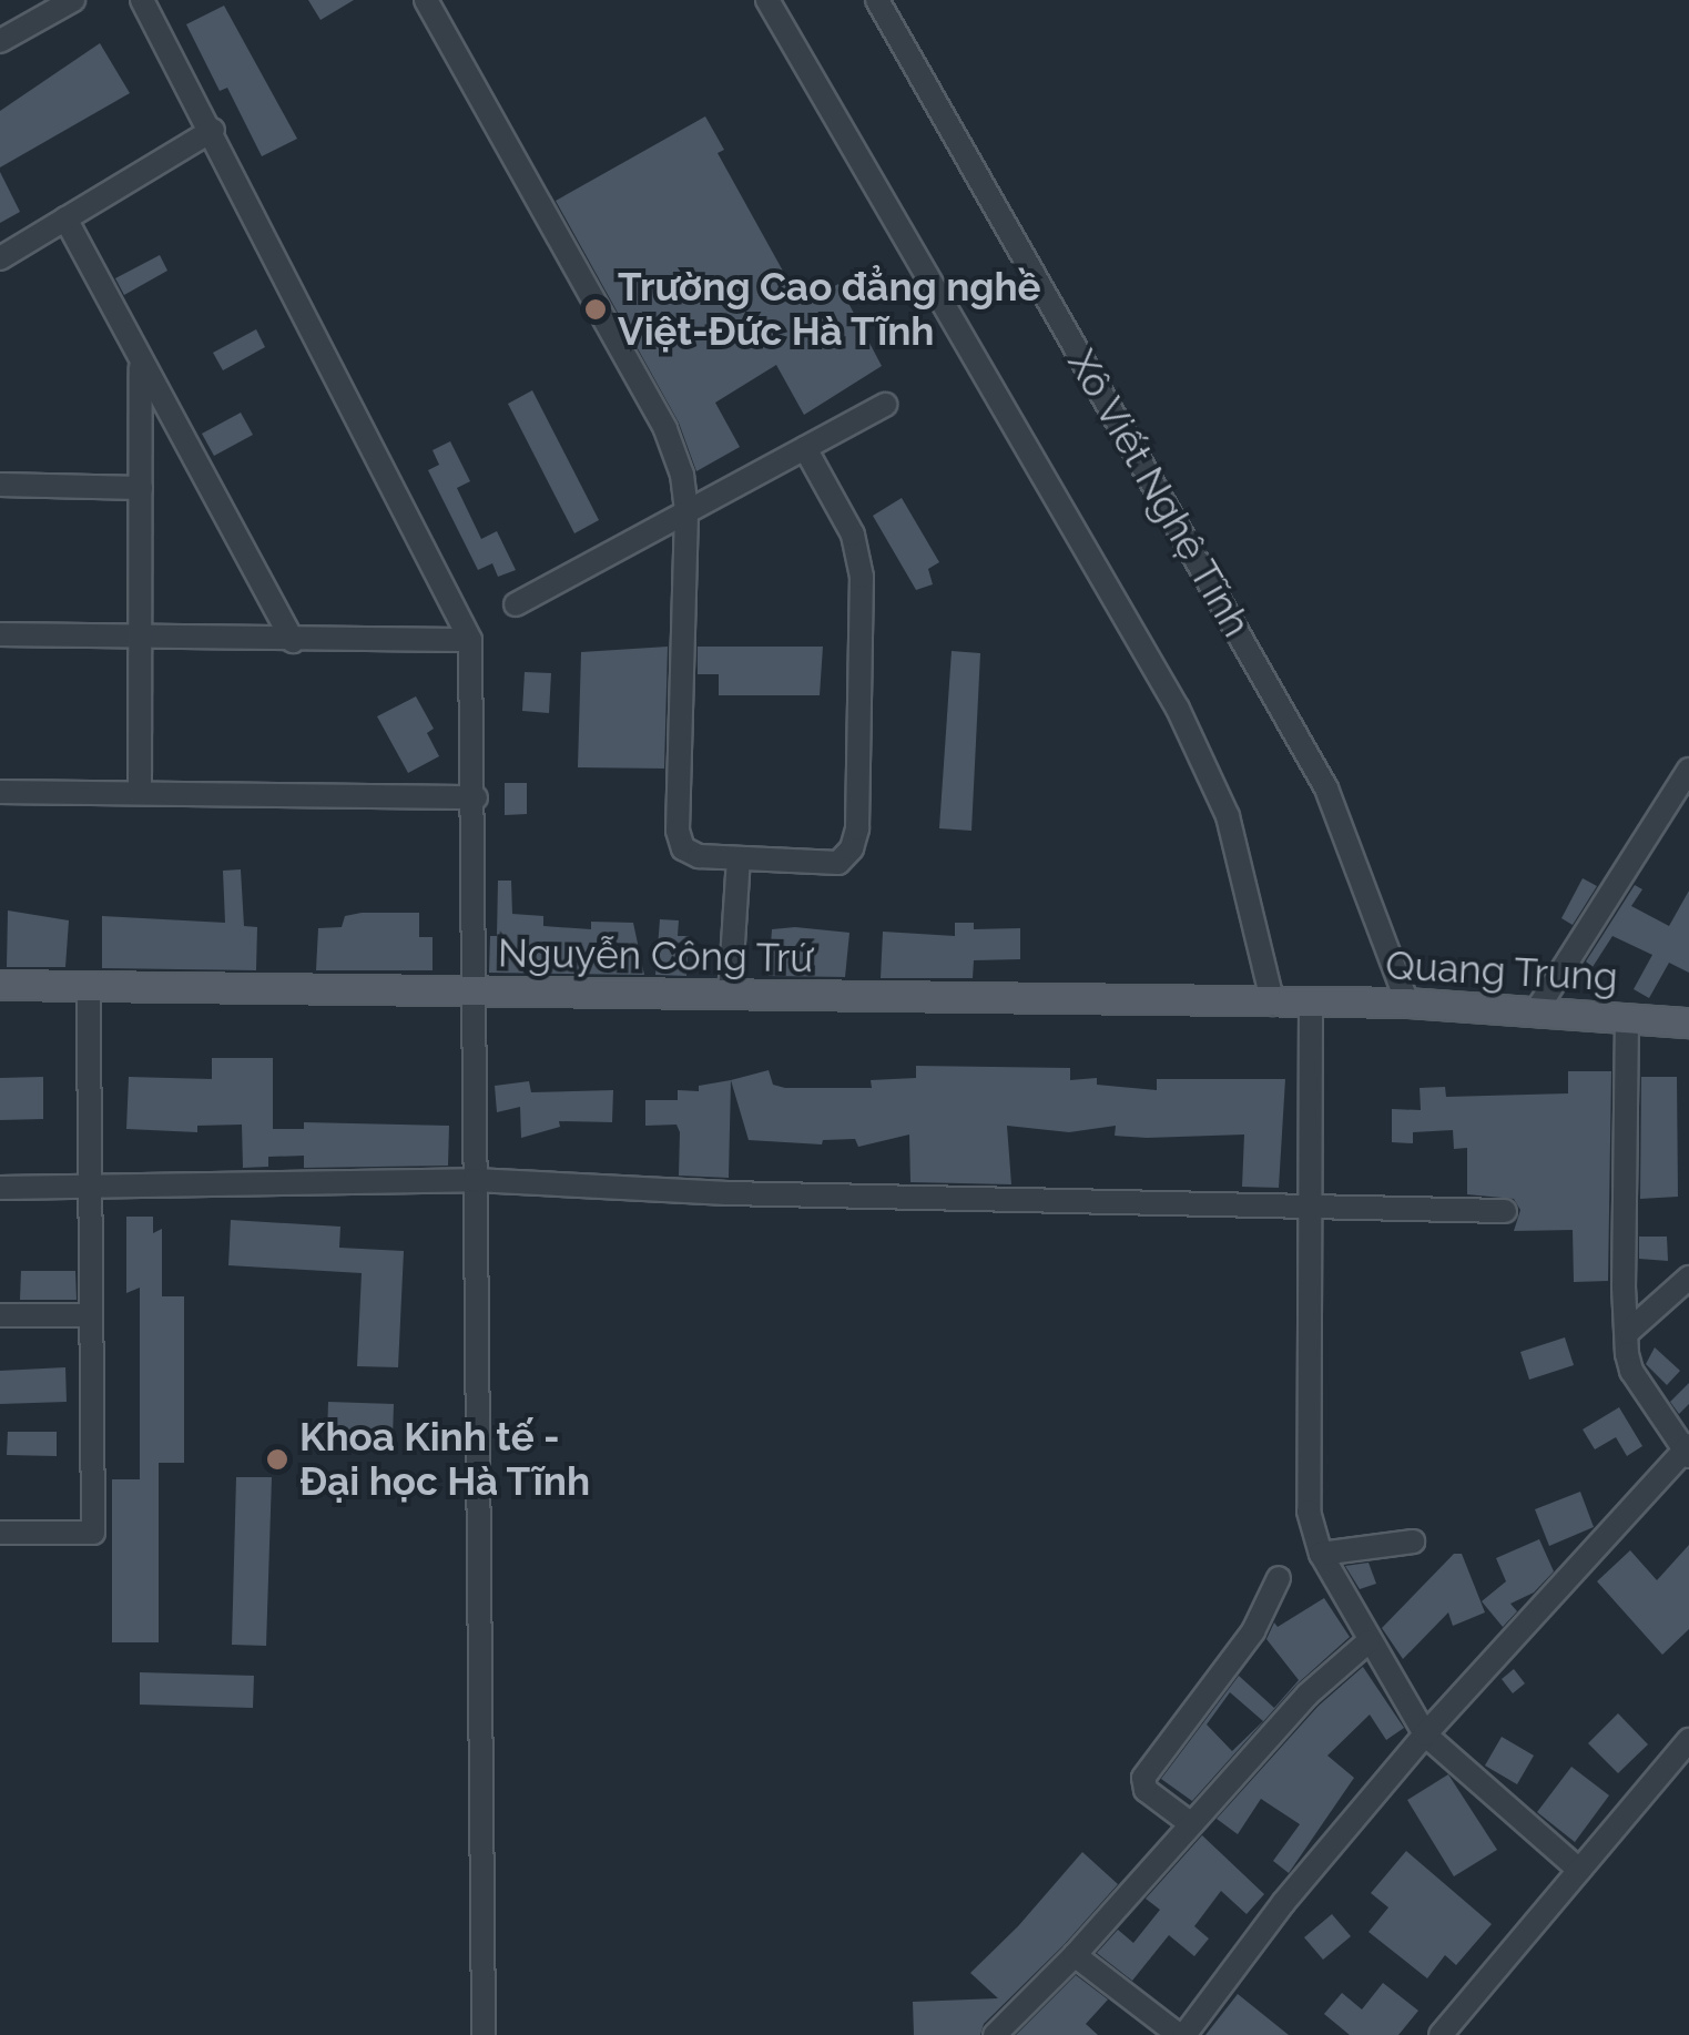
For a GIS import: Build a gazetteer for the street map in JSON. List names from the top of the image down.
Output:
{
  "streets": {
    "main road": ["Nguyễn Công Trứ", "Quang Trung"],
    "street": ["Xô Viết Nghệ Tĩnh"]
  },
  "crossings": [
    ["Xô Viết Nghệ Tĩnh", "Quang Trung"],
    ["Nguyễn Công Trứ", "Quang Trung"]
  ],
  "places": ["Trường Cao đẳng nghề Việt-Đức Hà Tĩnh", "Khoa Kinh tế - Đại học Hà Tĩnh"]
}
